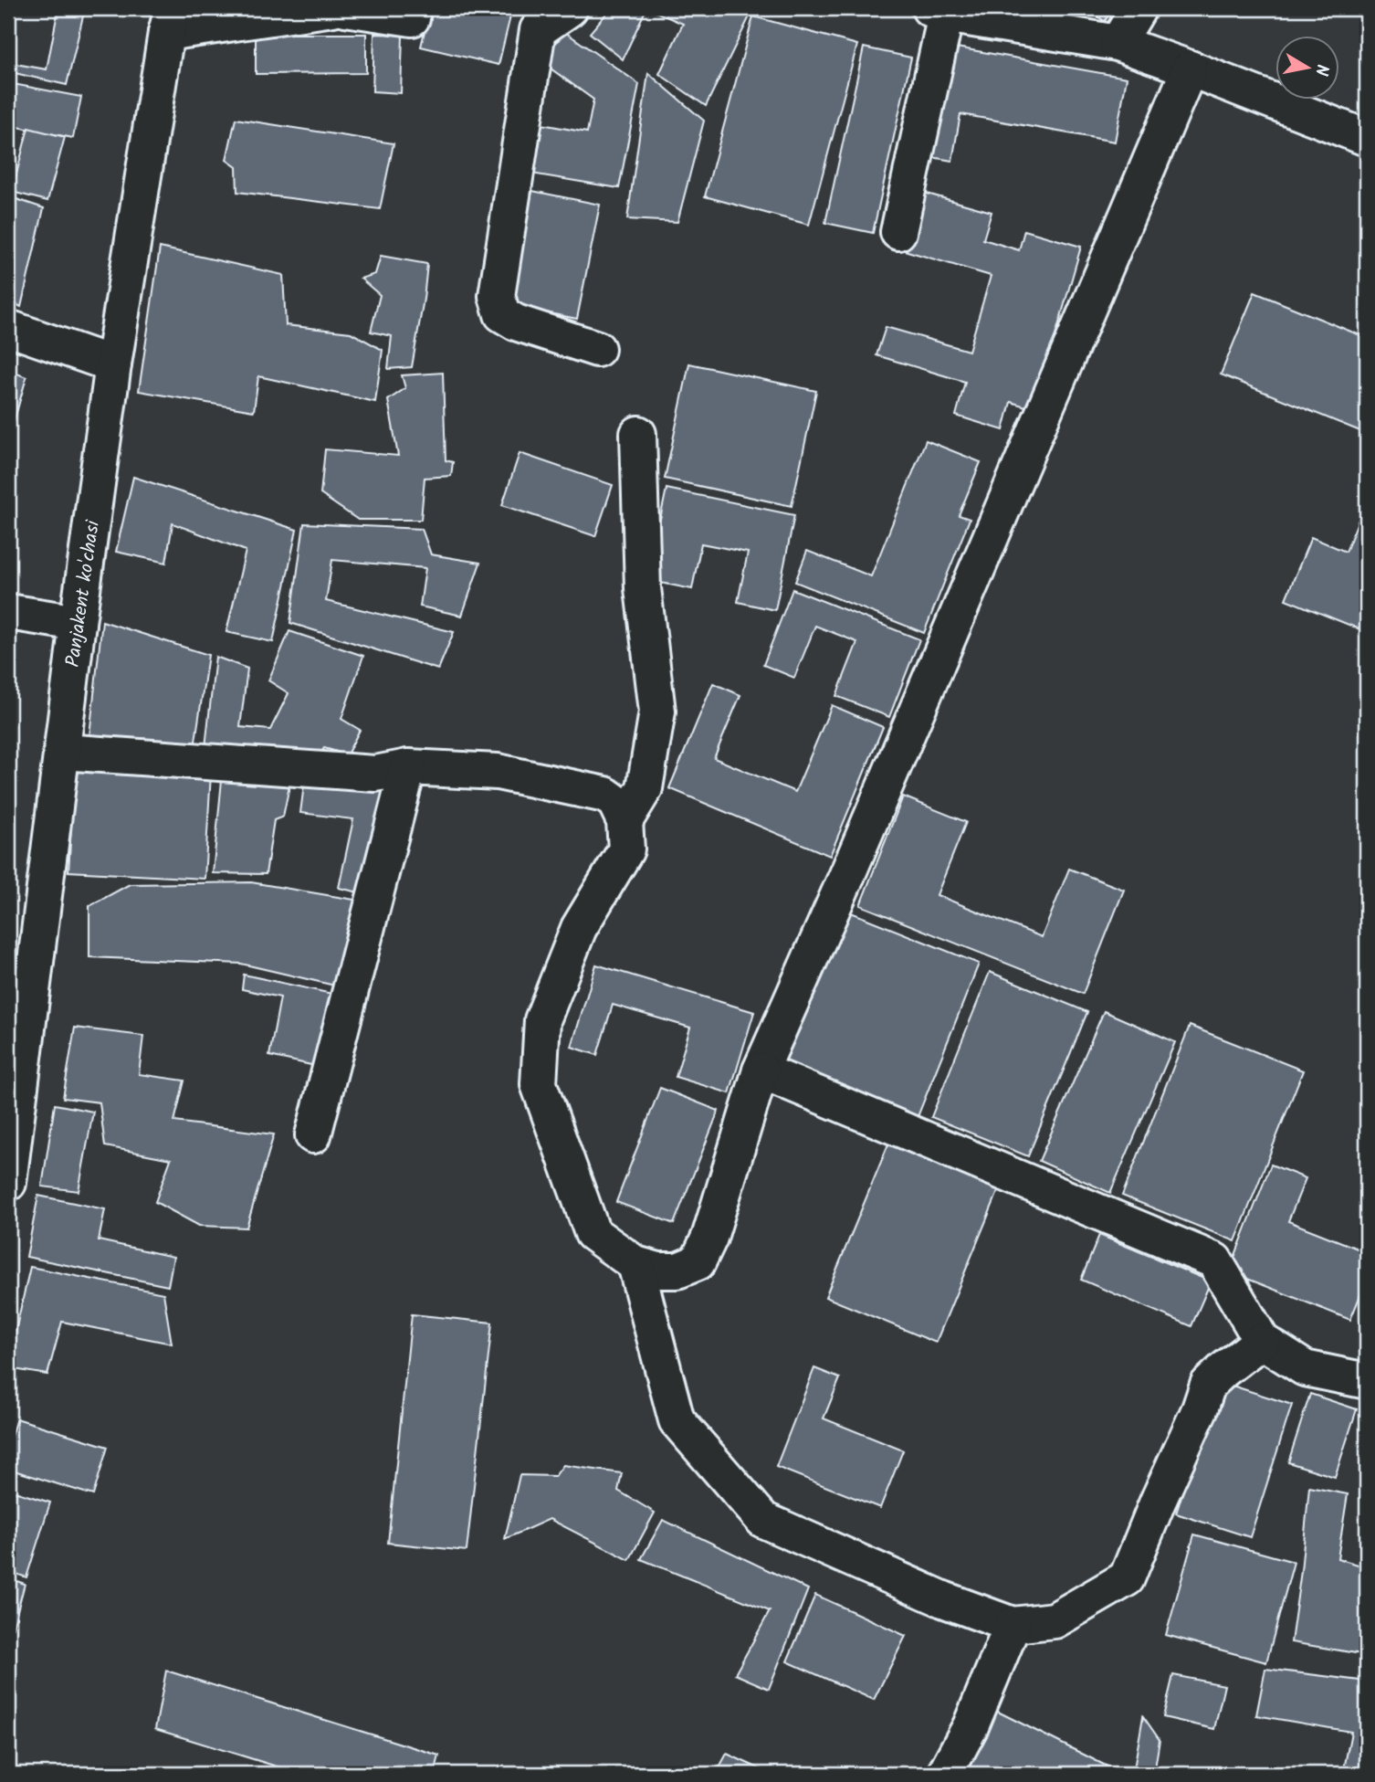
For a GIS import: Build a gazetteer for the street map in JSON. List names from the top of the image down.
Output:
{
  "streets": {
    "street": ["Panjakent ko'chasi"]
  },
  "north": "right"
}
